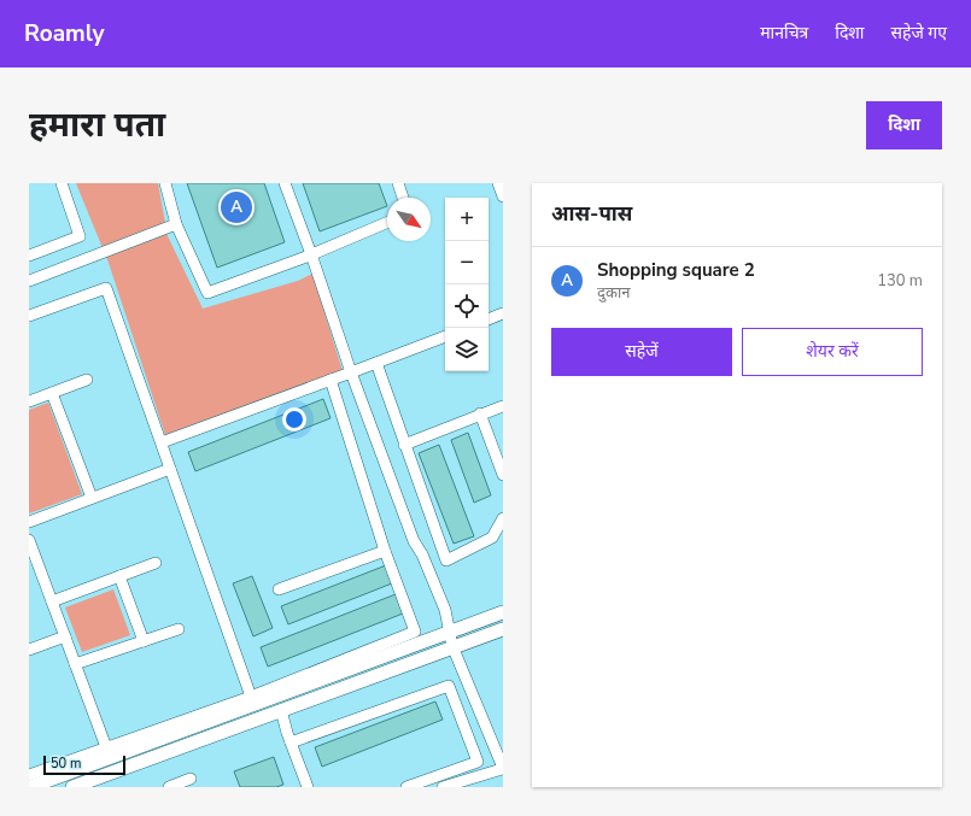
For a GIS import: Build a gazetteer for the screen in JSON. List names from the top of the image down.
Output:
{
  "scale_bar": "50 m",
  "north": "bottom right",
  "page": {
    "header": "Roamly",
    "nav": ["मानचित्र", "दिशा", "सहेजे गए"],
    "buttons": [
      "दिशा",
      ["सहेजें", "शेयर करें"]
    ],
    "title": "हमारा पता",
    "heading": "आस-पास",
    "pins": "A",
    "map_buttons": ["+", "−"],
    "list": [
      {
        "mark": "A",
        "name": "Shopping square 2",
        "note": "दुकान",
        "value": "130 m"
      }
    ],
    "scale": "50 m"
  }
}
